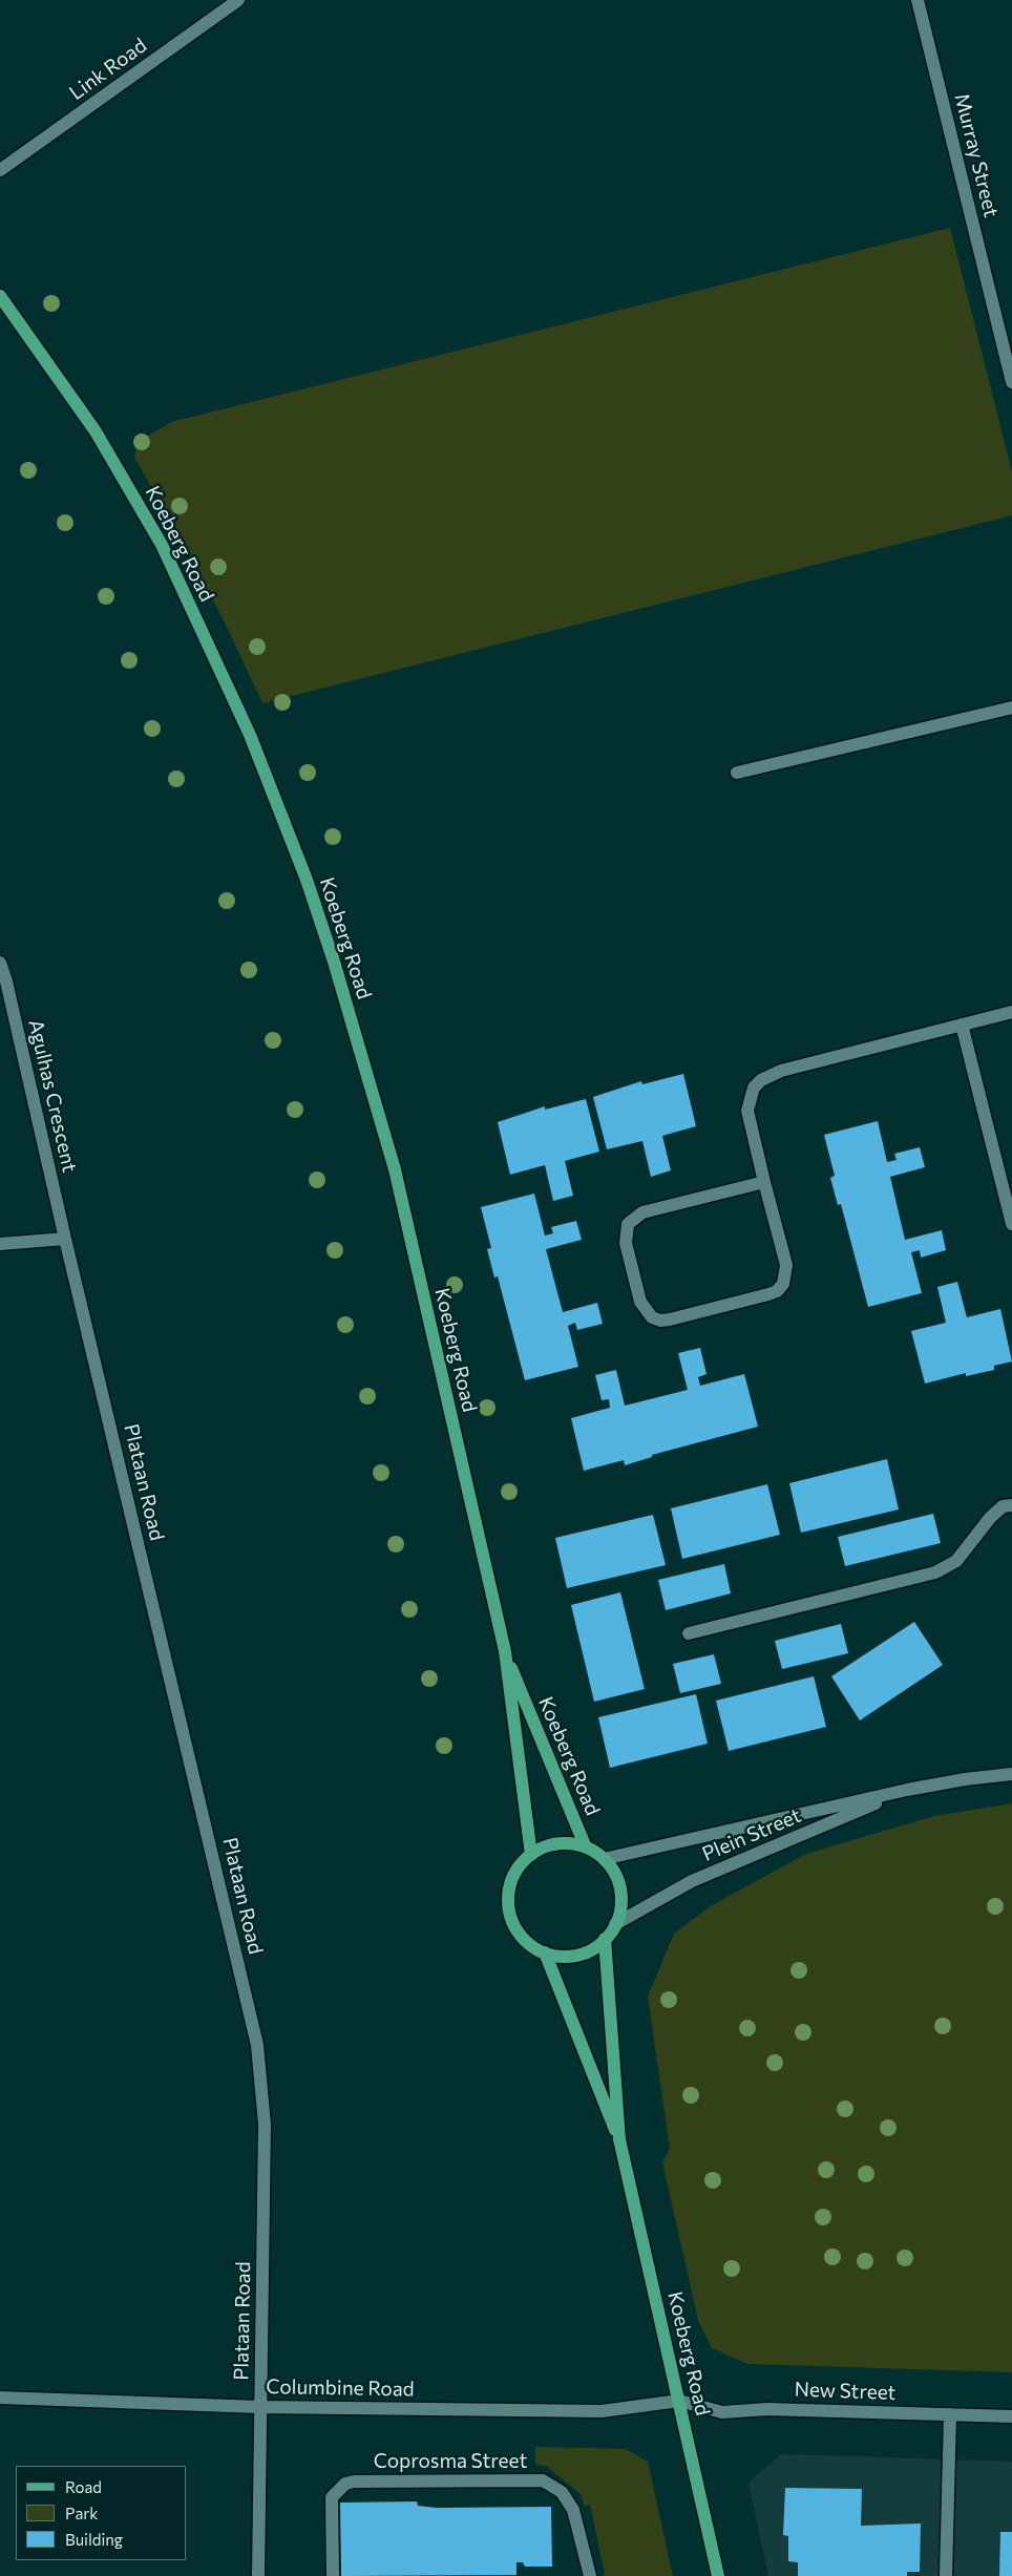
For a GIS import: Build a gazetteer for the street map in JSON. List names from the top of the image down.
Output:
{
  "streets": {
    "main road": ["Koeberg Road"],
    "street": [
      "Link Road",
      "Murray Street",
      "Agulhas Crescent",
      "Plataan Road",
      "Plein Street",
      "Columbine Road",
      "New Street",
      "Coprosma Street"
    ]
  },
  "crossings": [
    ["Koeberg Road", "Plein Street"],
    ["Koeberg Road", "Columbine Road"],
    ["Koeberg Road", "New Street"],
    ["Agulhas Crescent", "Plataan Road"],
    ["Plataan Road", "Columbine Road"],
    ["Columbine Road", "New Street"]
  ],
  "legend": ["Road", "Park", "Building"]
}
